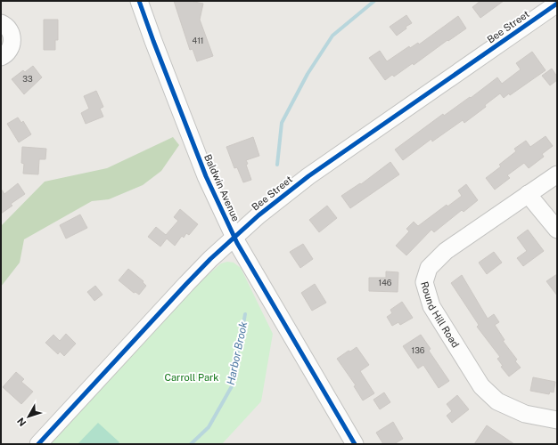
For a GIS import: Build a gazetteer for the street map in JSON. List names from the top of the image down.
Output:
{
  "streets": {
    "street": ["Bee Street", "Baldwin Avenue", "Round Hill Road"]
  },
  "crossings": [
    ["Bee Street", "Baldwin Avenue"]
  ],
  "water": ["Harbor Brook"],
  "parks": ["Carroll Park"],
  "house_numbers": [
    "411",
    "33",
    "146",
    "136"
  ],
  "north": "bottom left"
}
